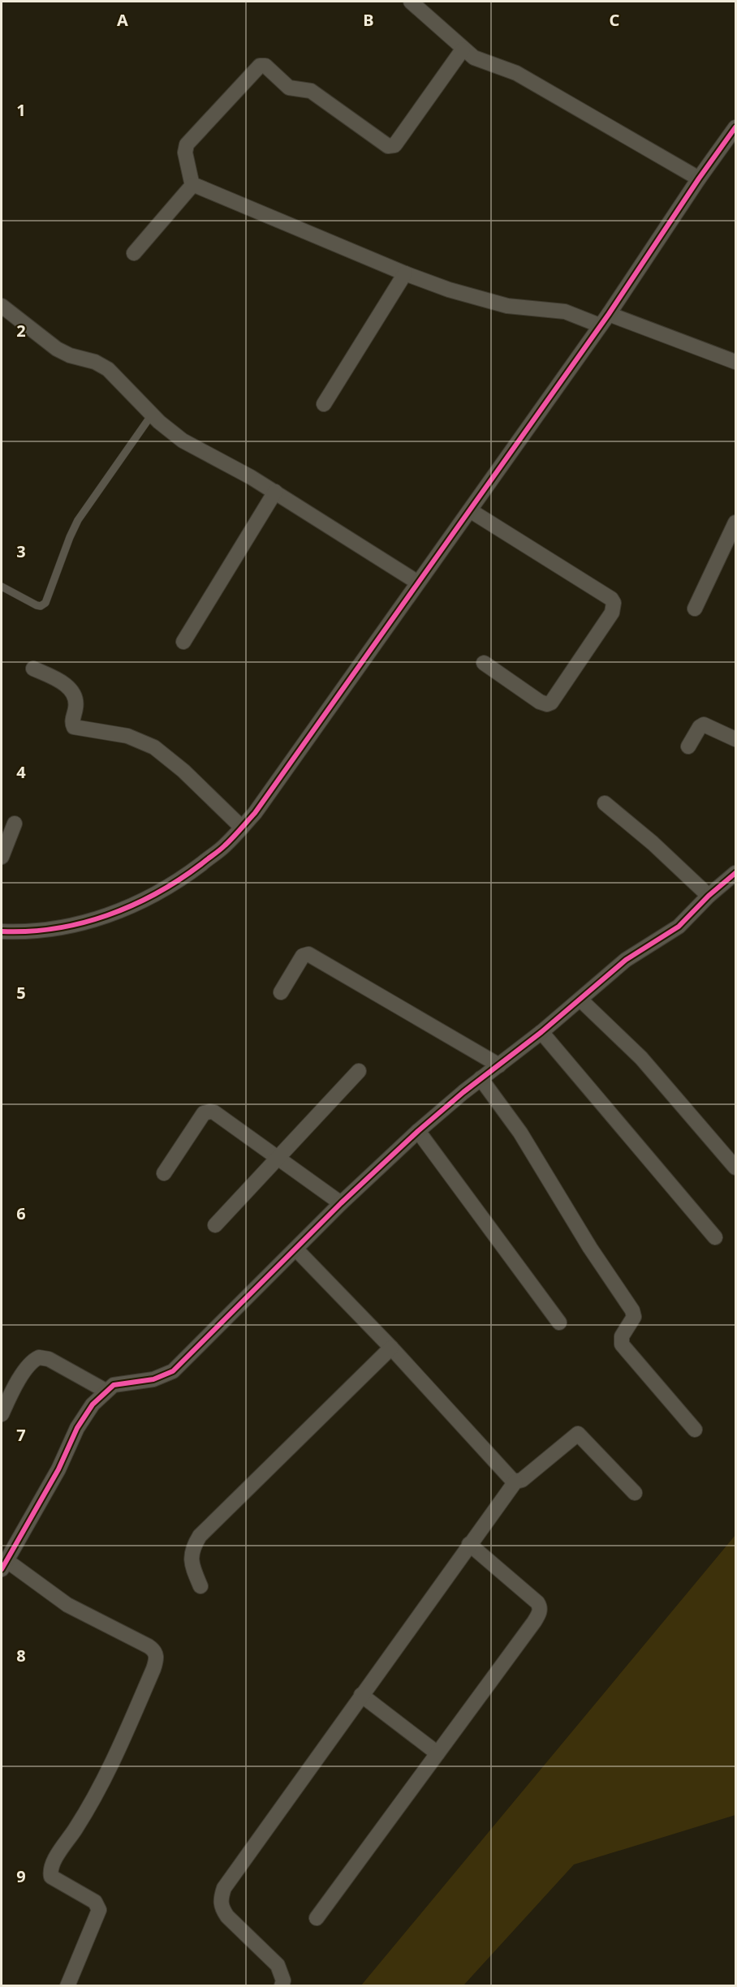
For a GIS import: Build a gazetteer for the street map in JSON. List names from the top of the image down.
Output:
{
  "grid": {
    "columns": ["A", "B", "C"],
    "rows": [
      "1",
      "2",
      "3",
      "4",
      "5",
      "6",
      "7",
      "8",
      "9"
    ]
  }
}
